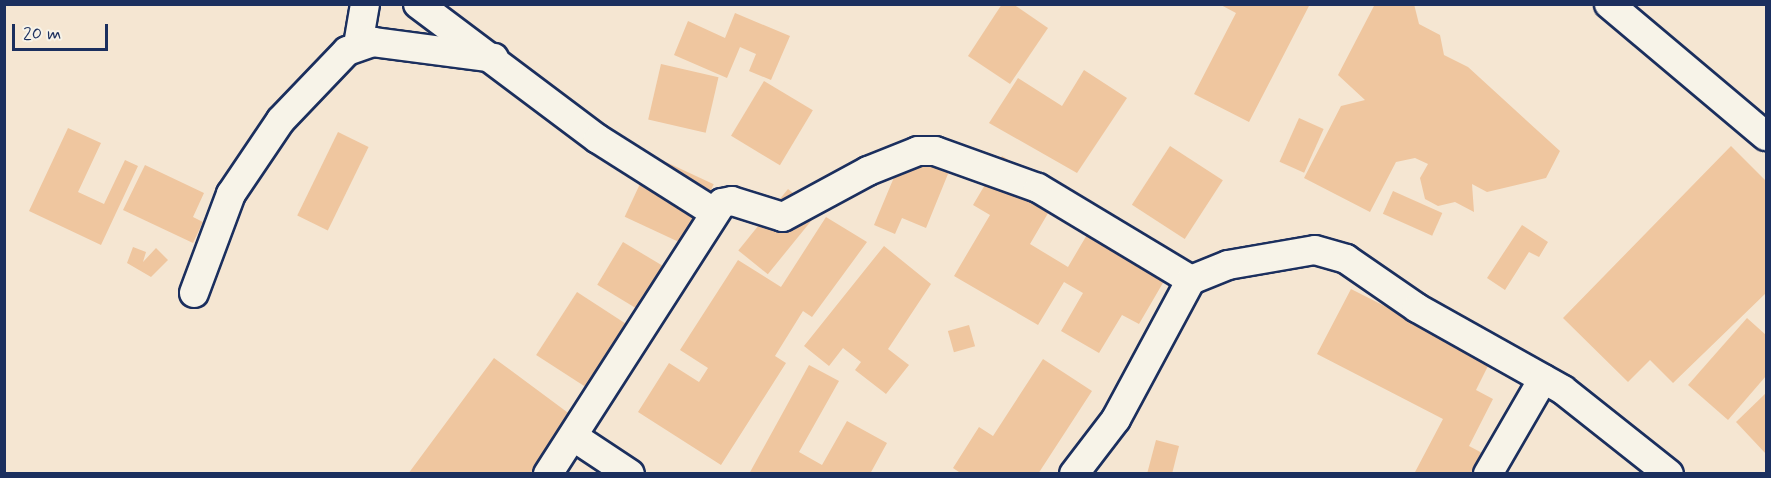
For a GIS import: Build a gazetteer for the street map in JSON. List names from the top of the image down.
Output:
{
  "scale_bar": "20 m"
}
